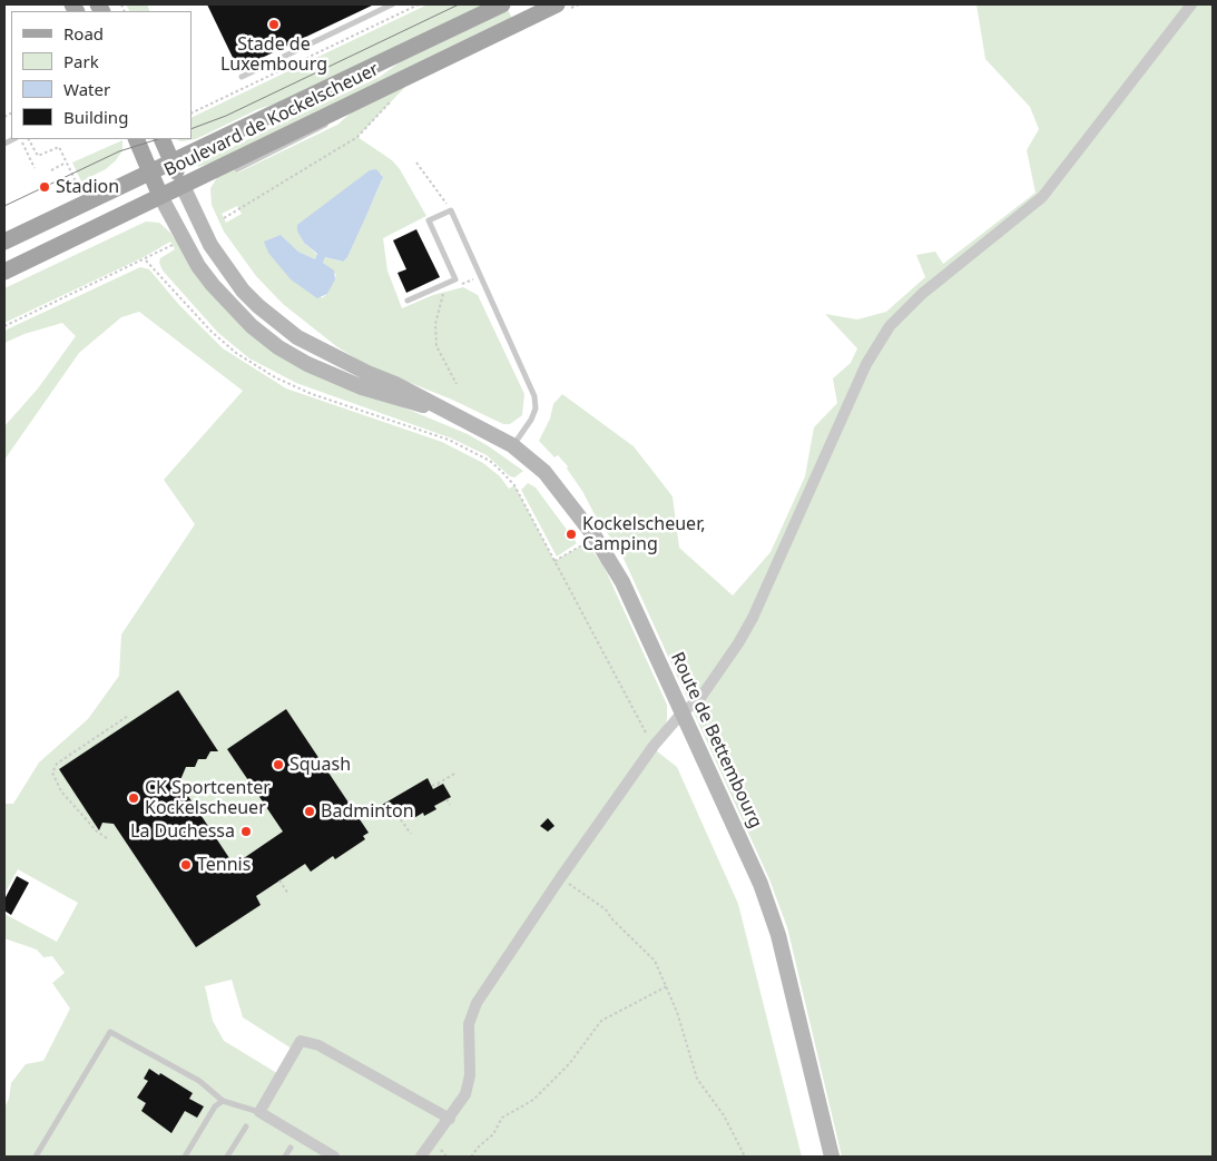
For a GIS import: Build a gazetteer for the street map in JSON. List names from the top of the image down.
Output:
{
  "streets": {
    "main road": ["Boulevard de Kockelscheuer", "Route de Bettembourg"]
  },
  "crossings": [
    ["Boulevard de Kockelscheuer", "Route de Bettembourg"]
  ],
  "places": [
    "Stade de Luxembourg",
    "Stadion",
    "Kockelscheuer, Camping",
    "Squash",
    "CK Sportcenter Kockelscheuer",
    "Badminton",
    "La Duchessa",
    "Tennis"
  ],
  "legend": [
    "Road",
    "Park",
    "Water",
    "Building"
  ]
}
